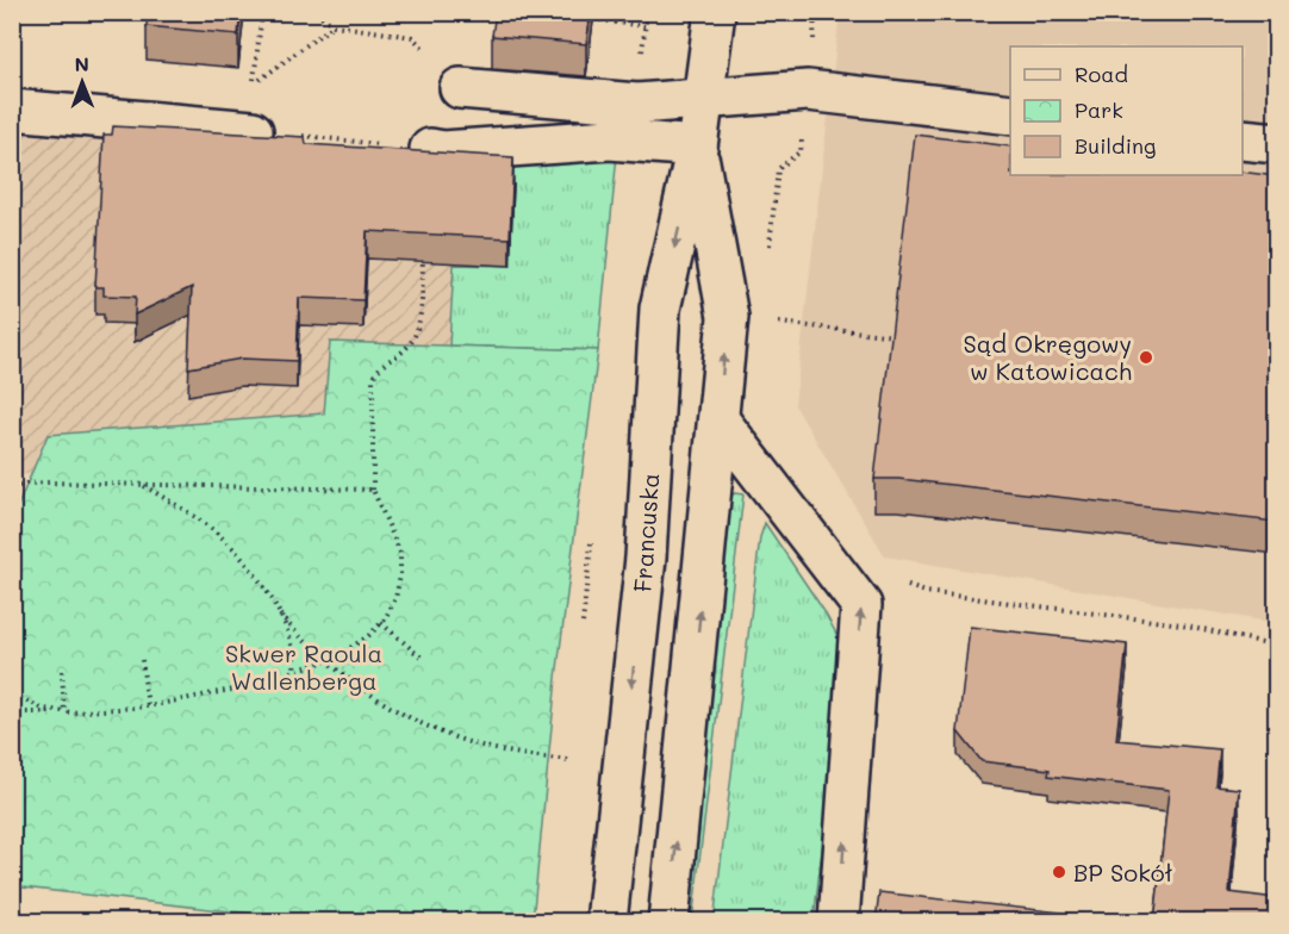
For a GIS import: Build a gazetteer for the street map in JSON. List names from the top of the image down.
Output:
{
  "streets": {
    "street": ["Francuska"]
  },
  "parks": ["Skwer Raoula Wallenberga"],
  "places": ["Sąd Okręgowy w Katowicach", "BP Sokół"],
  "legend": ["Road", "Park", "Building"],
  "north": "top"
}
